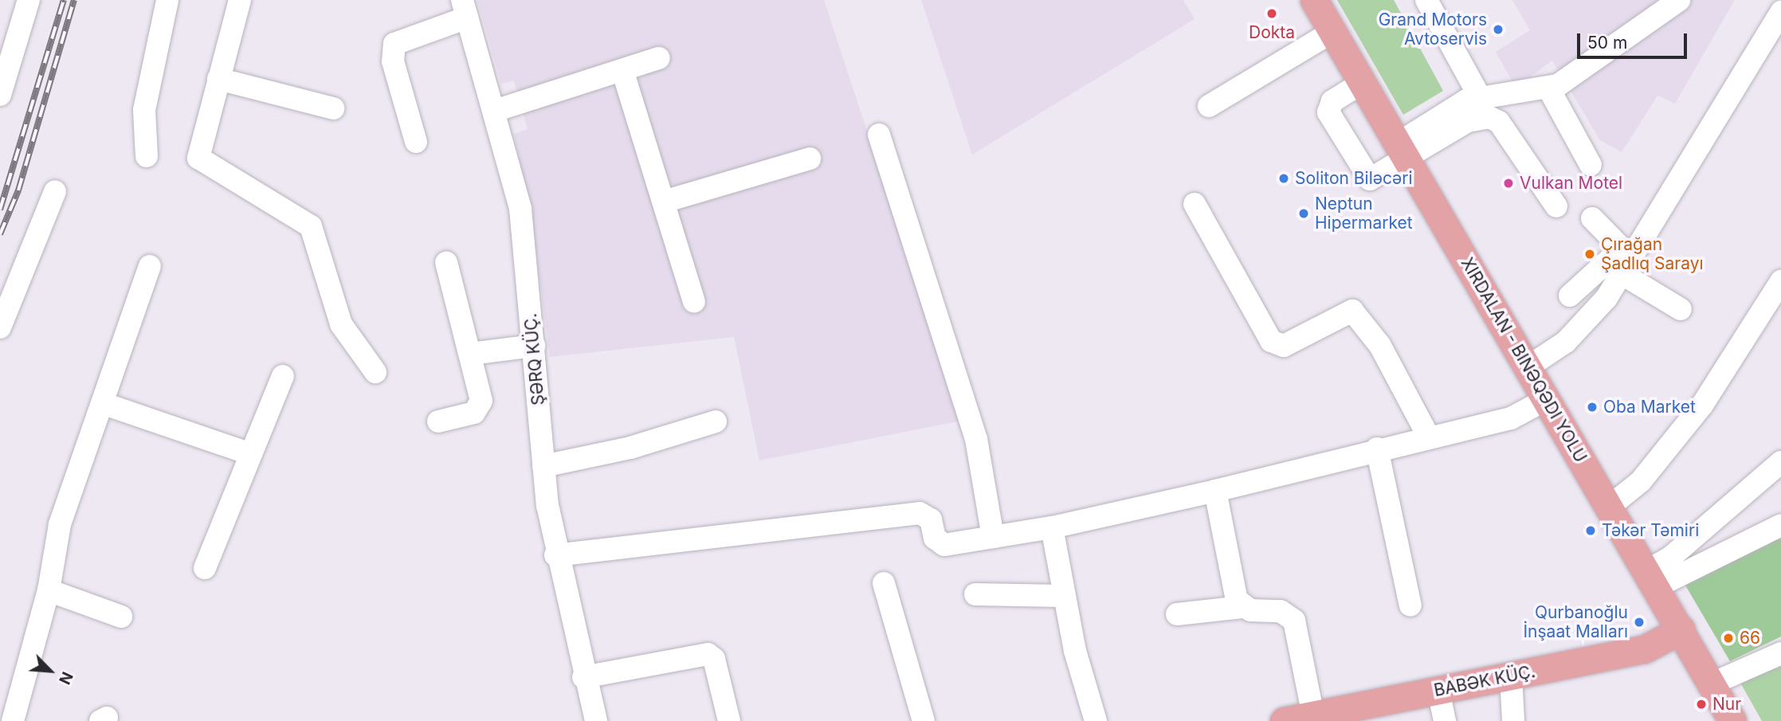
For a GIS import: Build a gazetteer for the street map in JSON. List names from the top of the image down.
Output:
{
  "streets": {
    "main road": ["BABƏK KÜÇ."],
    "street": ["ŞƏRQ KÜÇ."]
  },
  "places": [
    "Dokta",
    "Grand Motors Avtoservis",
    "Soliton Biləcəri",
    "Vulkan Motel",
    "Neptun Hipermarket",
    "Çırağan Şadlıq Sarayı",
    "Oba Market",
    "Təkər Təmiri",
    "Qurbanoğlu İnşaat Malları",
    "66",
    "Nur"
  ],
  "scale_bar": "50 m",
  "north": "bottom right"
}
